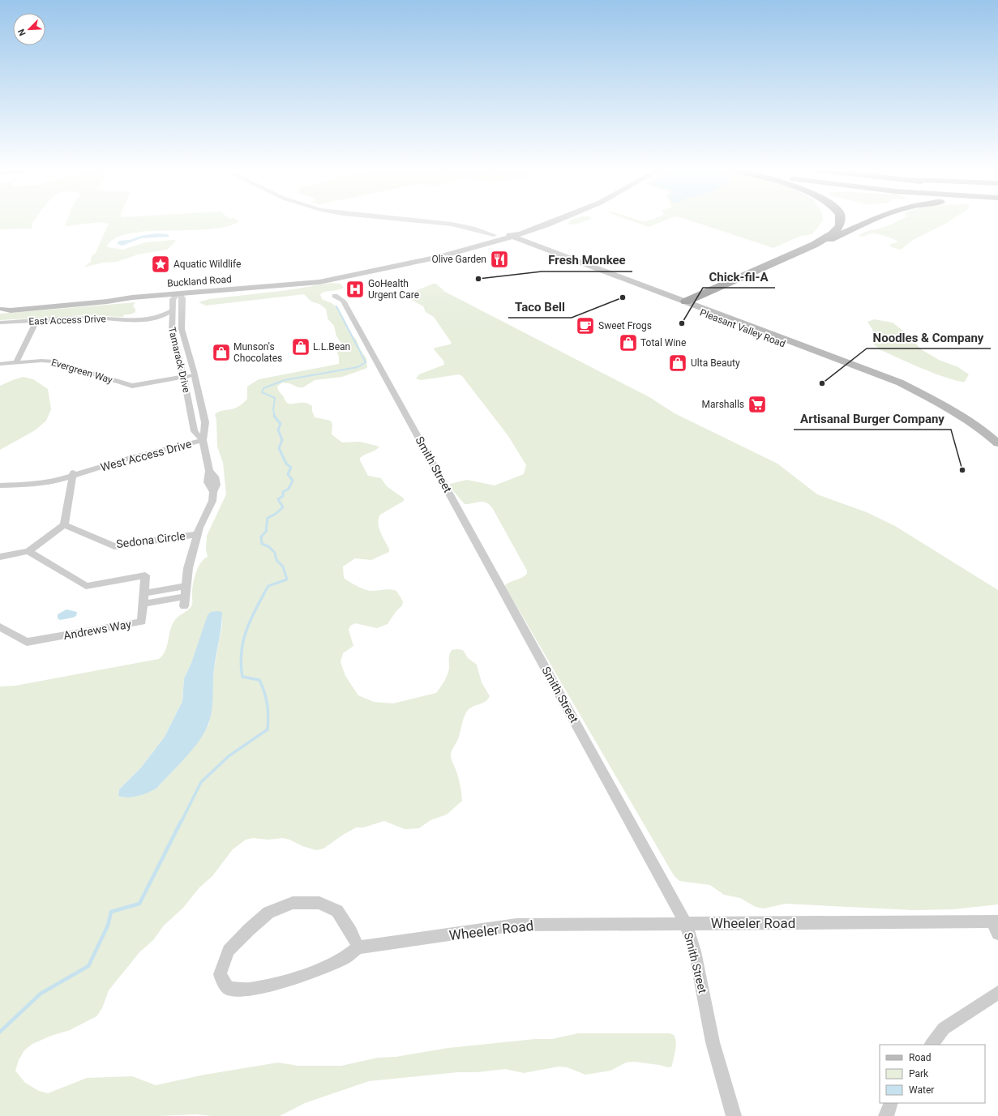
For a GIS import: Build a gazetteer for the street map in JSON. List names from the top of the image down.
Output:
{
  "streets": {
    "main road": ["Buckland Road", "Pleasant Valley Road"],
    "street": [
      "East Access Drive",
      "Tamarack Drive",
      "Evergreen Way",
      "West Access Drive",
      "Smith Street",
      "Sedona Circle",
      "Andrews Way",
      "Wheeler Road"
    ]
  },
  "crossings": [
    ["Buckland Road", "Pleasant Valley Road"],
    ["Buckland Road", "Tamarack Drive"],
    ["East Access Drive", "Tamarack Drive"],
    ["Tamarack Drive", "Evergreen Way"],
    ["Tamarack Drive", "West Access Drive"],
    ["Smith Street", "Wheeler Road"]
  ],
  "places": {
    "restaurant": ["Olive Garden"],
    "place": ["Aquatic Wildlife"],
    "other": [
      "Fresh Monkee",
      "Taco Bell",
      "Chick-fil-A",
      "Noodles & Company",
      "Artisanal Burger Company"
    ],
    "hospital": ["GoHealth Urgent Care"],
    "cafe": ["Sweet Frogs"],
    "shop": [
      "Total Wine",
      "L.L.Bean",
      "Munson's Chocolates",
      "Ulta Beauty"
    ],
    "supermarket": ["Marshalls"]
  },
  "legend": ["Road", "Park", "Water"],
  "north": "bottom left"
}
